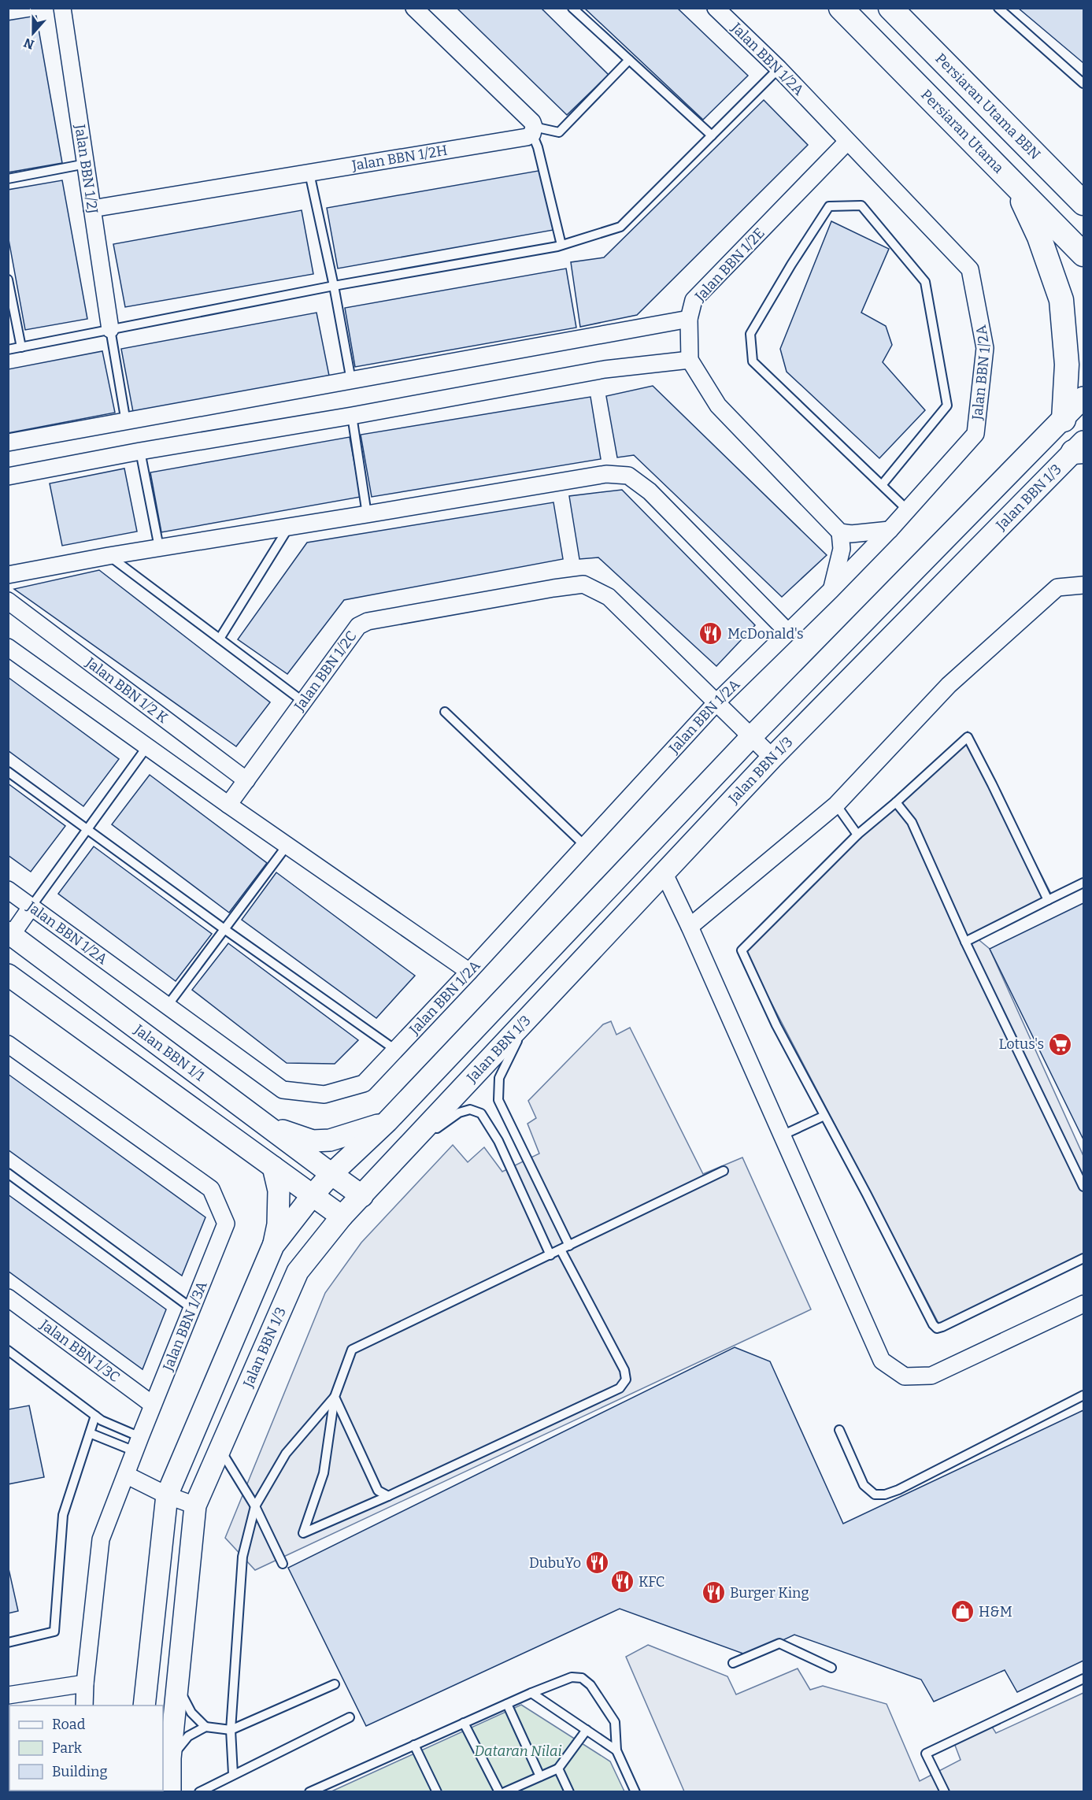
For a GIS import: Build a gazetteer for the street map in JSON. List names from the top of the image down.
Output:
{
  "streets": {
    "main road": ["Persiaran Utama BBN", "Persiaran Utama"],
    "street": [
      "Jalan BBN 1/2A",
      "Jalan BBN 1/2H",
      "Jalan BBN 1/2J",
      "Jalan BBN 1/2E",
      "Jalan BBN 1/3",
      "Jalan BBN 1/2C",
      "Jalan BBN 1/2 K",
      "Jalan BBN 1/1",
      "Jalan BBN 1/3A",
      "Jalan BBN 1/3C"
    ]
  },
  "crossings": [
    ["Jalan BBN 1/2A", "Jalan BBN 1/2E"],
    ["Jalan BBN 1/2A", "Jalan BBN 1/2C"],
    ["Jalan BBN 1/2H", "Jalan BBN 1/2J"],
    ["Jalan BBN 1/3", "Jalan BBN 1/2C"],
    ["Jalan BBN 1/3", "Jalan BBN 1/1"],
    ["Jalan BBN 1/2C", "Jalan BBN 1/2 K"],
    ["Jalan BBN 1/3A", "Jalan BBN 1/3C"]
  ],
  "parks": ["Dataran Nilai"],
  "places": {
    "restaurant": [
      "McDonald's",
      "DubuYo",
      "KFC",
      "Burger King"
    ],
    "supermarket": ["Lotus's"],
    "shop": ["H&M"]
  },
  "legend": ["Road", "Park", "Building"],
  "north": "bottom"
}
